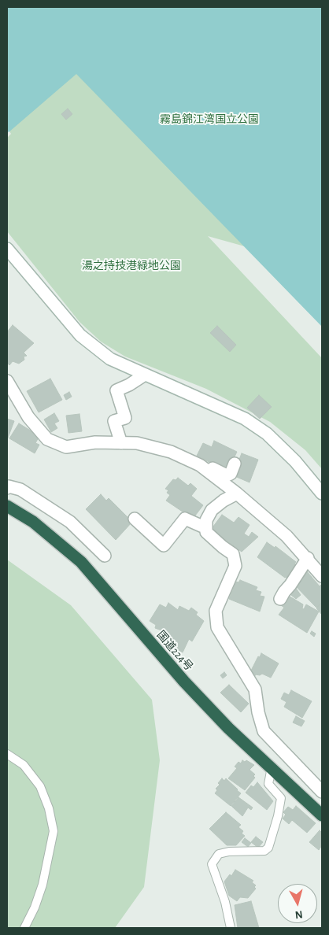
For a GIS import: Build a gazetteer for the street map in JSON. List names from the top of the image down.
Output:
{
  "streets": {
    "highway": ["国道224号"]
  },
  "parks": ["霧島錦江湾国立公園", "湯之持技港緑地公園"],
  "north": "bottom"
}
